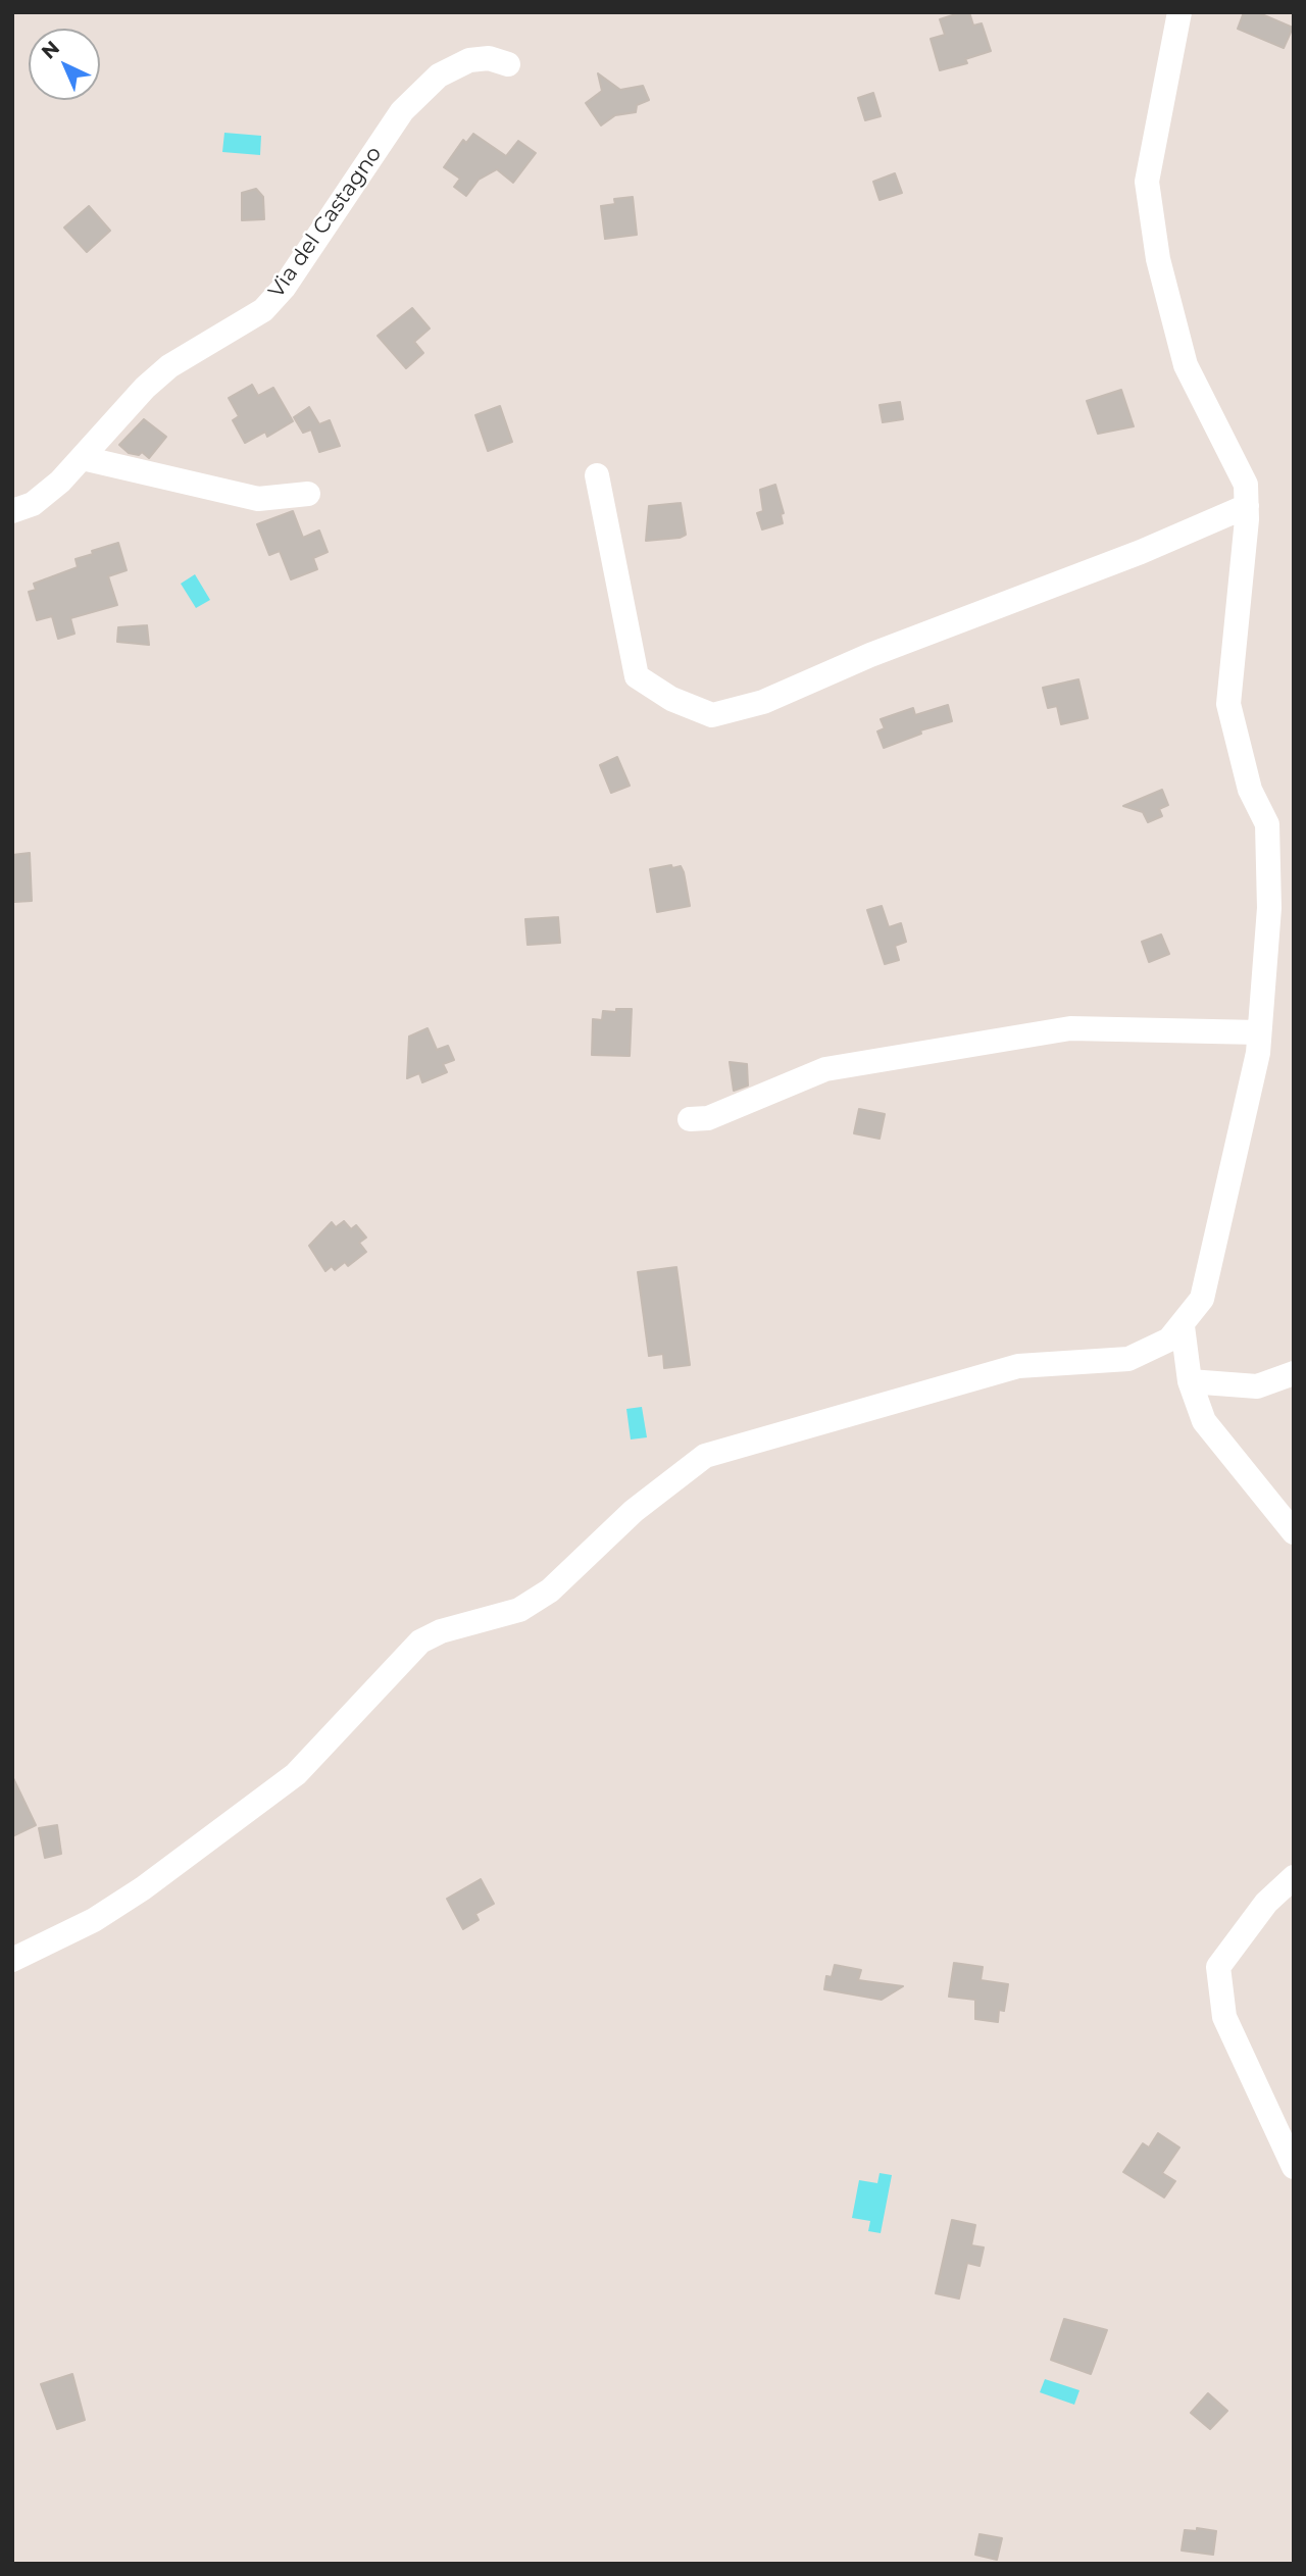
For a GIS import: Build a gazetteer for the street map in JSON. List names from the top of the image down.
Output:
{
  "streets": {
    "street": ["Via del Castagno"]
  },
  "north": "top left"
}
